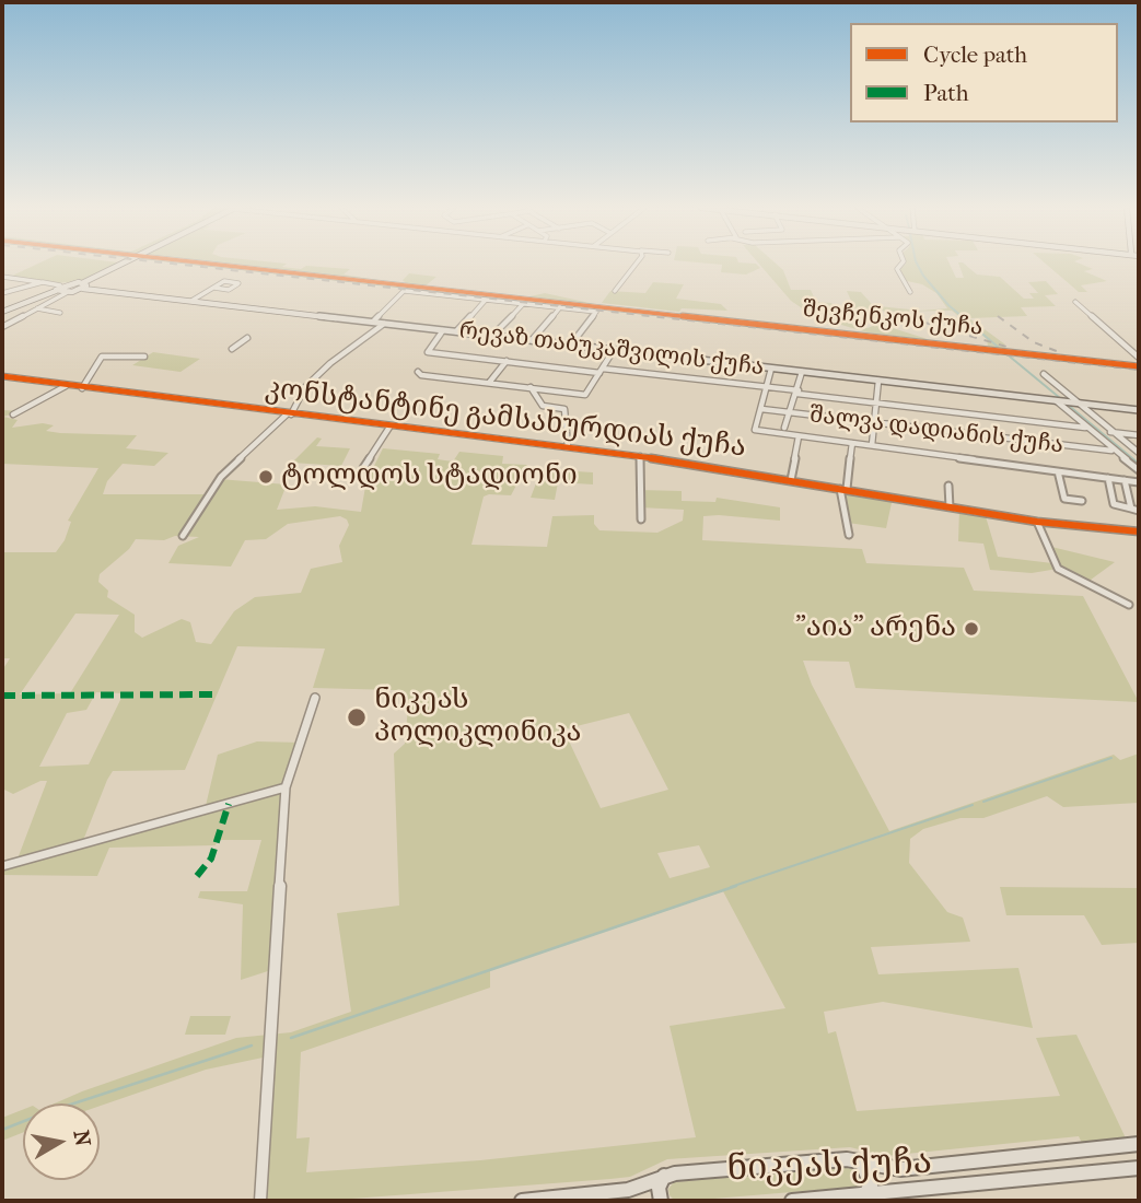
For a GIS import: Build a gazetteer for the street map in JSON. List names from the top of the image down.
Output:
{
  "streets": {
    "main road": ["რევაზ თაბუკაშვილის ქუჩა", "ნიკეას ქუჩა"],
    "street": ["შევჩენკოს ქუჩა", "კონსტანტინე გამსახურდიას ქუჩა", "შალვა დადიანის ქუჩა"]
  },
  "places": ["ტოლდოს სტადიონი", "\"აია\" არენა", "ნიკეას პოლიკლინიკა"],
  "legend": ["Cycle path", "Path"],
  "north": "right"
}
